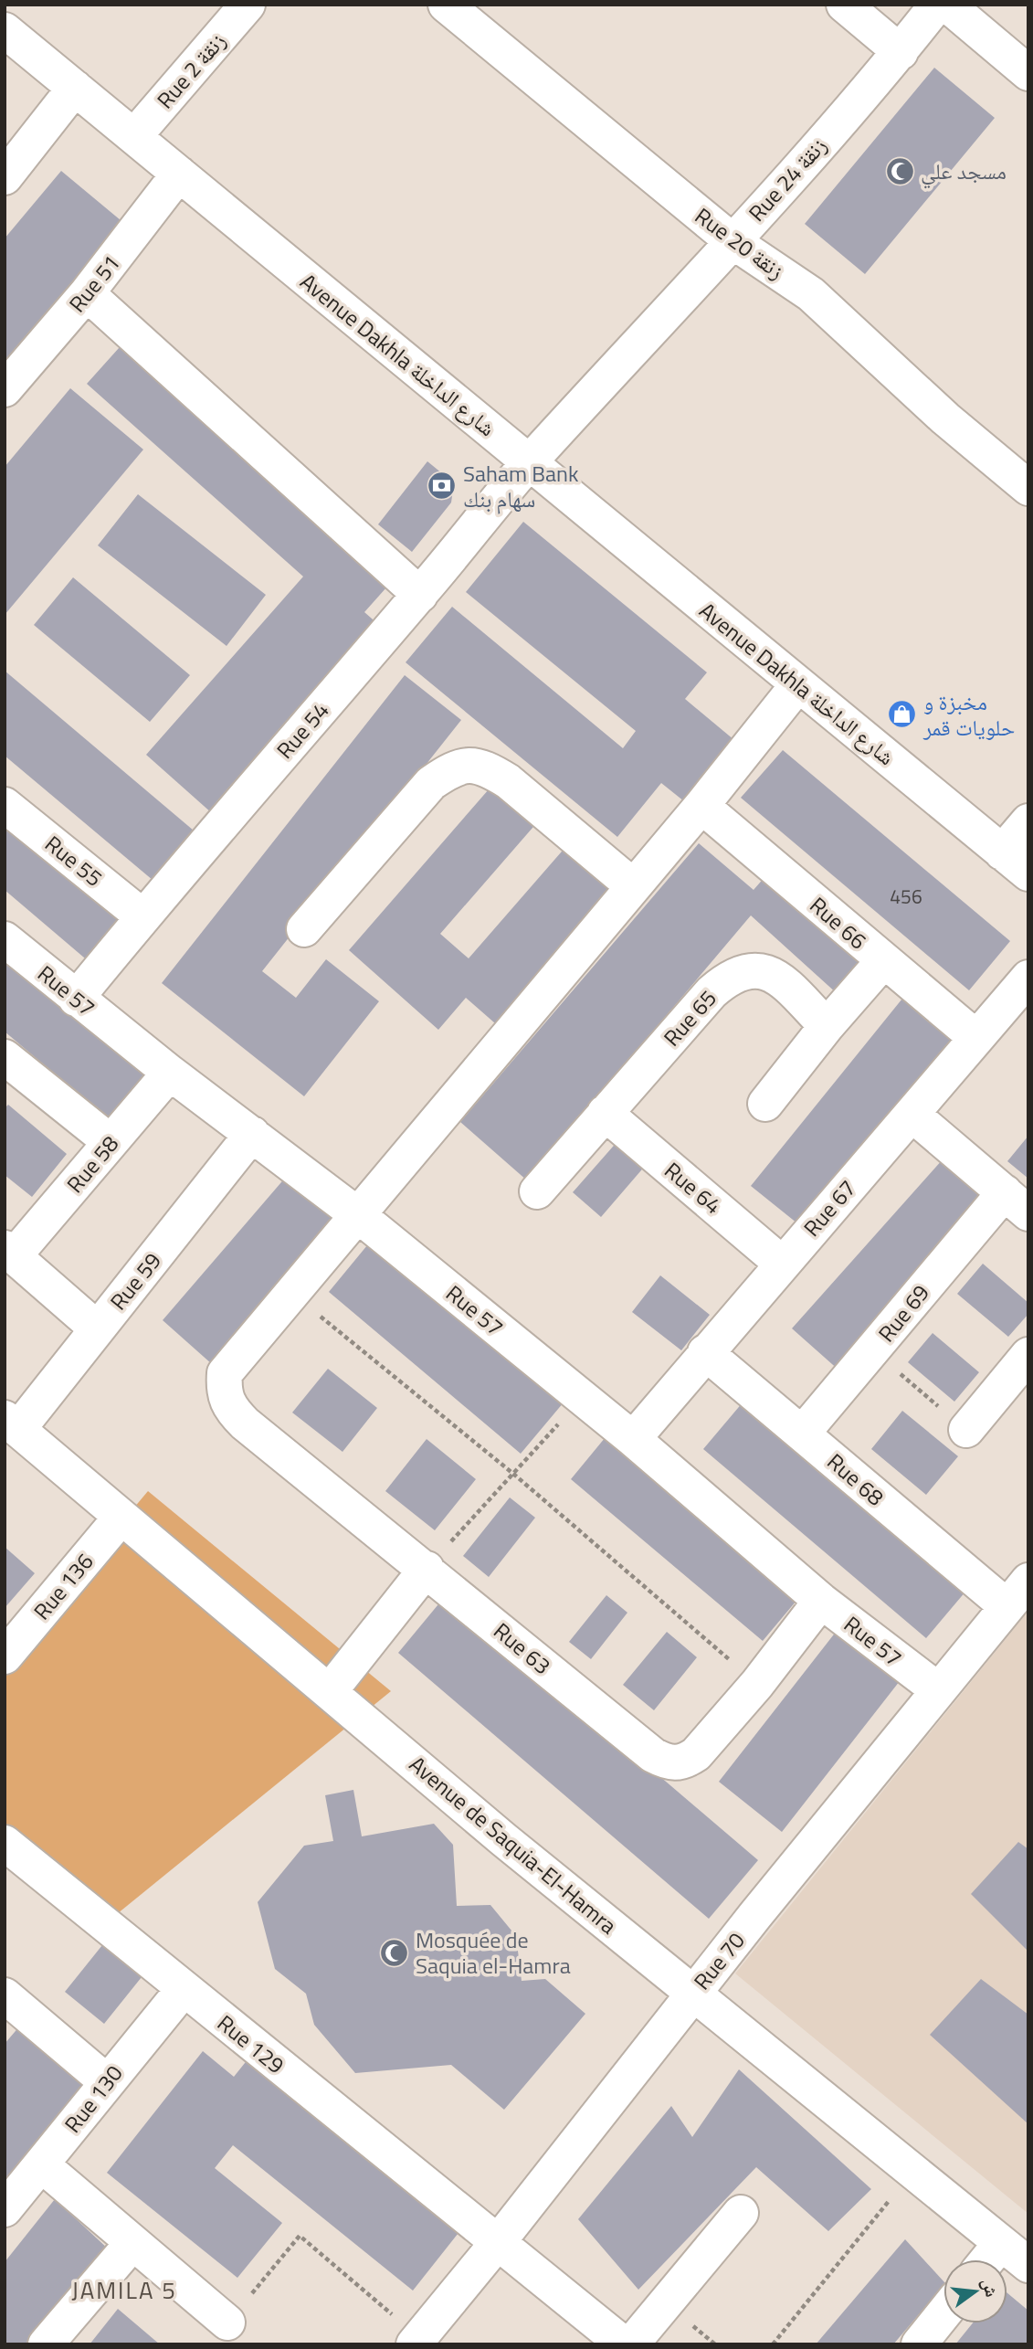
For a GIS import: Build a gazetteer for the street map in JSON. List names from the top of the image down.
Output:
{
  "streets": {
    "street": [
      "Rue 2 زنقة",
      "Rue 24 زنقة",
      "Rue 20 زنقة",
      "Rue 51",
      "Avenue Dakhla شارع الداخلة",
      "Rue 54",
      "Rue 55",
      "Rue 66",
      "Rue 57",
      "Rue 65",
      "Rue 58",
      "Rue 64",
      "Rue 67",
      "Rue 59",
      "Rue 69",
      "Rue 68",
      "Rue 136",
      "Rue 63",
      "Avenue de Saquia-El-Hamra",
      "Rue 70",
      "Rue 129",
      "Rue 130"
    ]
  },
  "crossings": [
    ["Rue 2 زنقة", "Avenue Dakhla شارع الداخلة"],
    ["Rue 24 زنقة", "Rue 20 زنقة"],
    ["Rue 24 زنقة", "Avenue Dakhla شارع الداخلة"],
    ["Rue 24 زنقة", "Rue 54"],
    ["Rue 51", "Avenue Dakhla شارع الداخلة"],
    ["Avenue Dakhla شارع الداخلة", "Rue 54"],
    ["Rue 54", "Rue 55"],
    ["Rue 54", "Rue 57"],
    ["Rue 66", "Rue 67"],
    ["Rue 57", "Rue 58"],
    ["Rue 57", "Rue 67"],
    ["Rue 57", "Rue 59"],
    ["Rue 57", "Rue 63"],
    ["Rue 57", "Rue 70"],
    ["Rue 65", "Rue 64"],
    ["Rue 64", "Rue 67"],
    ["Rue 67", "Rue 69"],
    ["Rue 67", "Rue 68"],
    ["Rue 59", "Avenue de Saquia-El-Hamra"],
    ["Rue 69", "Rue 68"],
    ["Rue 68", "Rue 70"],
    ["Rue 136", "Avenue de Saquia-El-Hamra"],
    ["Avenue de Saquia-El-Hamra", "Rue 70"],
    ["Rue 70", "Rue 129"],
    ["Rue 129", "Rue 130"]
  ],
  "districts": ["JAMILA 5"],
  "places": {
    "mosque": ["مسجد علي", "Mosquée de Saquia el-Hamra"],
    "bank": ["Saham Bank سهام بنك"],
    "shop": ["مخبزة و حلويات قمر"]
  },
  "house_numbers": ["456"],
  "north": "right"
}
